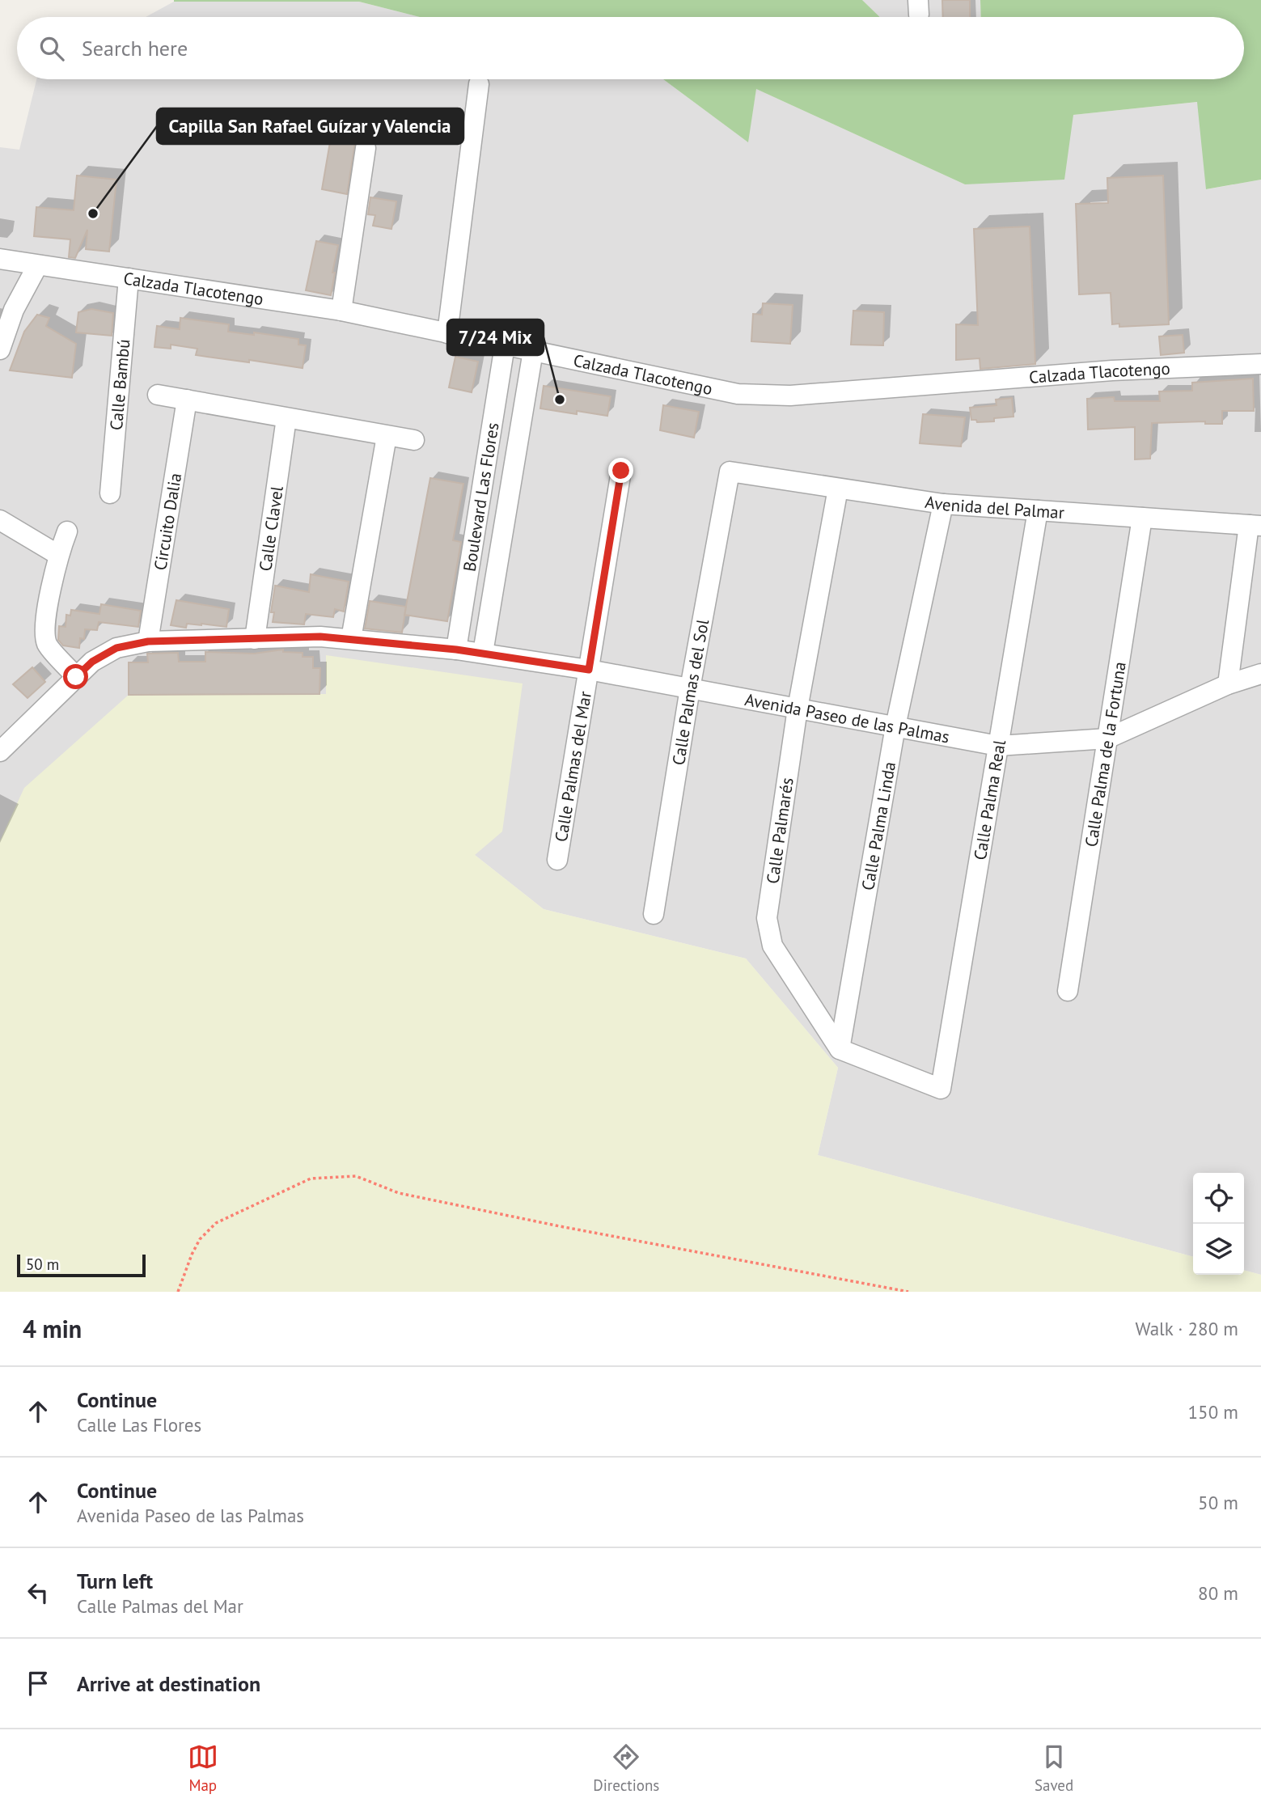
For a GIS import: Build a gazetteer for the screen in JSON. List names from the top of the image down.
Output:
{
  "streets": {
    "street": [
      "Calzada Tlacotengo",
      "Calle Bambú",
      "Boulevard Las Flores",
      "Avenida del Palmar",
      "Circuito Dalia",
      "Calle Clavel",
      "Calle Palmas del Sol",
      "Avenida Paseo de las Palmas",
      "Calle Palma de la Fortuna",
      "Calle Palmas del Mar",
      "Calle Palma Real",
      "Calle Palma Linda",
      "Calle Palmarés"
    ]
  },
  "crossings": [
    ["Calzada Tlacotengo", "Calle Bambú"],
    ["Calzada Tlacotengo", "Boulevard Las Flores"],
    ["Boulevard Las Flores", "Avenida Paseo de las Palmas"],
    ["Avenida del Palmar", "Calle Palmas del Sol"],
    ["Avenida del Palmar", "Calle Palma de la Fortuna"],
    ["Avenida del Palmar", "Calle Palma Real"],
    ["Avenida del Palmar", "Calle Palma Linda"],
    ["Avenida del Palmar", "Calle Palmarés"],
    ["Circuito Dalia", "Avenida Paseo de las Palmas"],
    ["Calle Clavel", "Avenida Paseo de las Palmas"],
    ["Calle Palmas del Sol", "Avenida Paseo de las Palmas"],
    ["Avenida Paseo de las Palmas", "Calle Palma de la Fortuna"],
    ["Avenida Paseo de las Palmas", "Calle Palmas del Mar"],
    ["Avenida Paseo de las Palmas", "Calle Palma Real"],
    ["Avenida Paseo de las Palmas", "Calle Palma Linda"],
    ["Avenida Paseo de las Palmas", "Calle Palmarés"],
    ["Calle Palma Real", "Calle Palma Linda"],
    ["Calle Palma Real", "Calle Palmarés"],
    ["Calle Palma Linda", "Calle Palmarés"]
  ],
  "places": ["Capilla San Rafael Guízar y Valencia", "7/24 Mix"],
  "scale_bar": "50 m",
  "page": {
    "search": "Search here",
    "scale": "50 m",
    "heading": ["4 min", "Walk · 280 m"],
    "list": [
      ["Continue", "Calle Las Flores", "150 m"],
      ["Continue", "Avenida Paseo de las Palmas", "50 m"],
      ["Turn left", "Calle Palmas del Mar", "80 m"],
      "Arrive at destination"
    ],
    "nav": ["Map", "Directions", "Saved"]
  }
}
